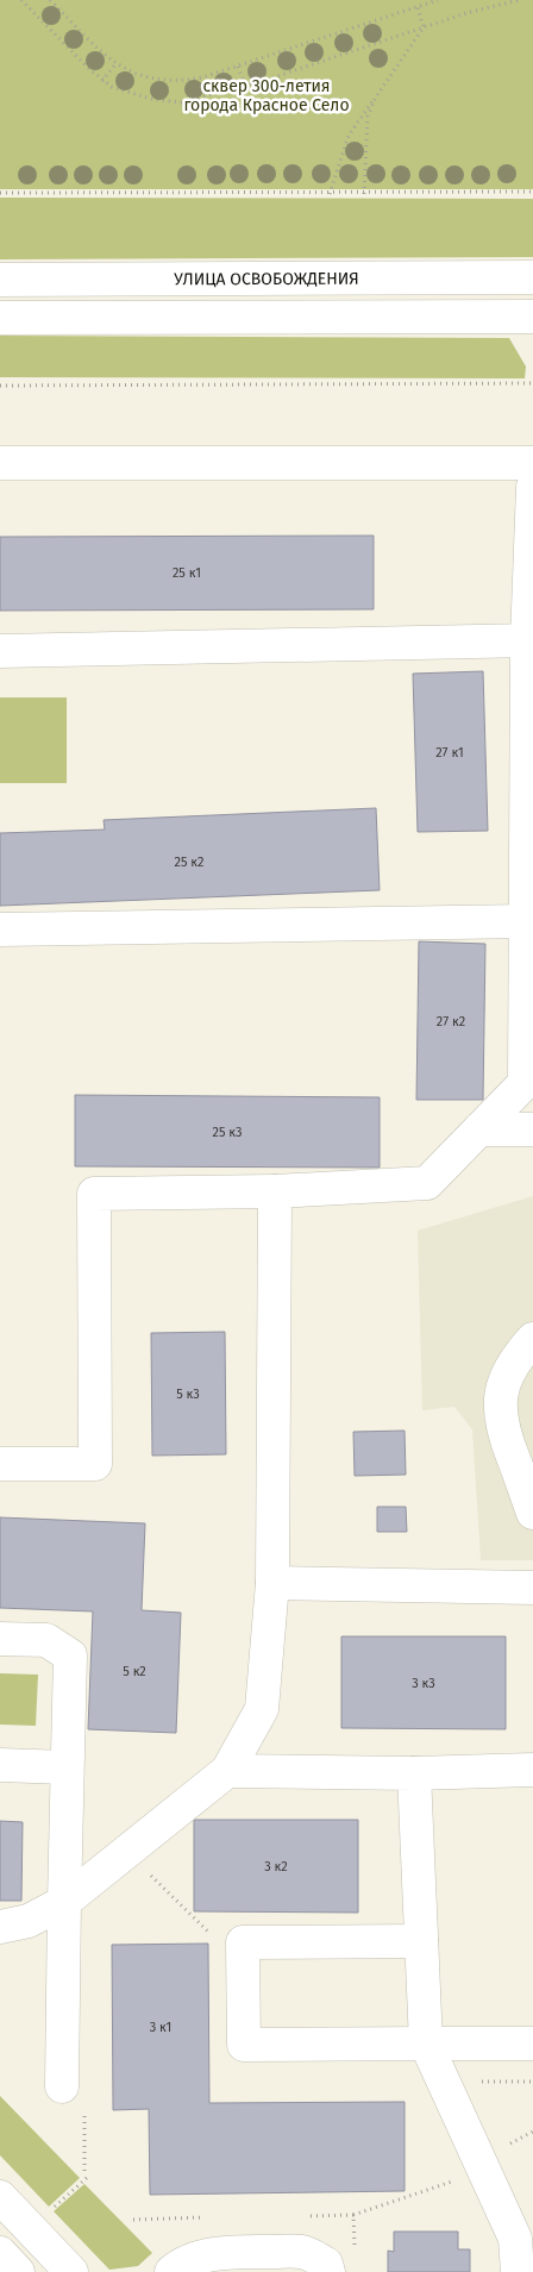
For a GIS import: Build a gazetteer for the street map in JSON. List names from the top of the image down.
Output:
{
  "streets": {
    "street": ["УЛИЦА ОСВОБОЖДЕНИЯ"]
  },
  "parks": ["сквер 300-летия города Красное Село"],
  "house_numbers": [
    "25 к1",
    "27 к1",
    "25 к2",
    "27 к2",
    "25 к3",
    "5 к3",
    "5 к2",
    "3 к3",
    "3 к2",
    "3 к1"
  ]
}
